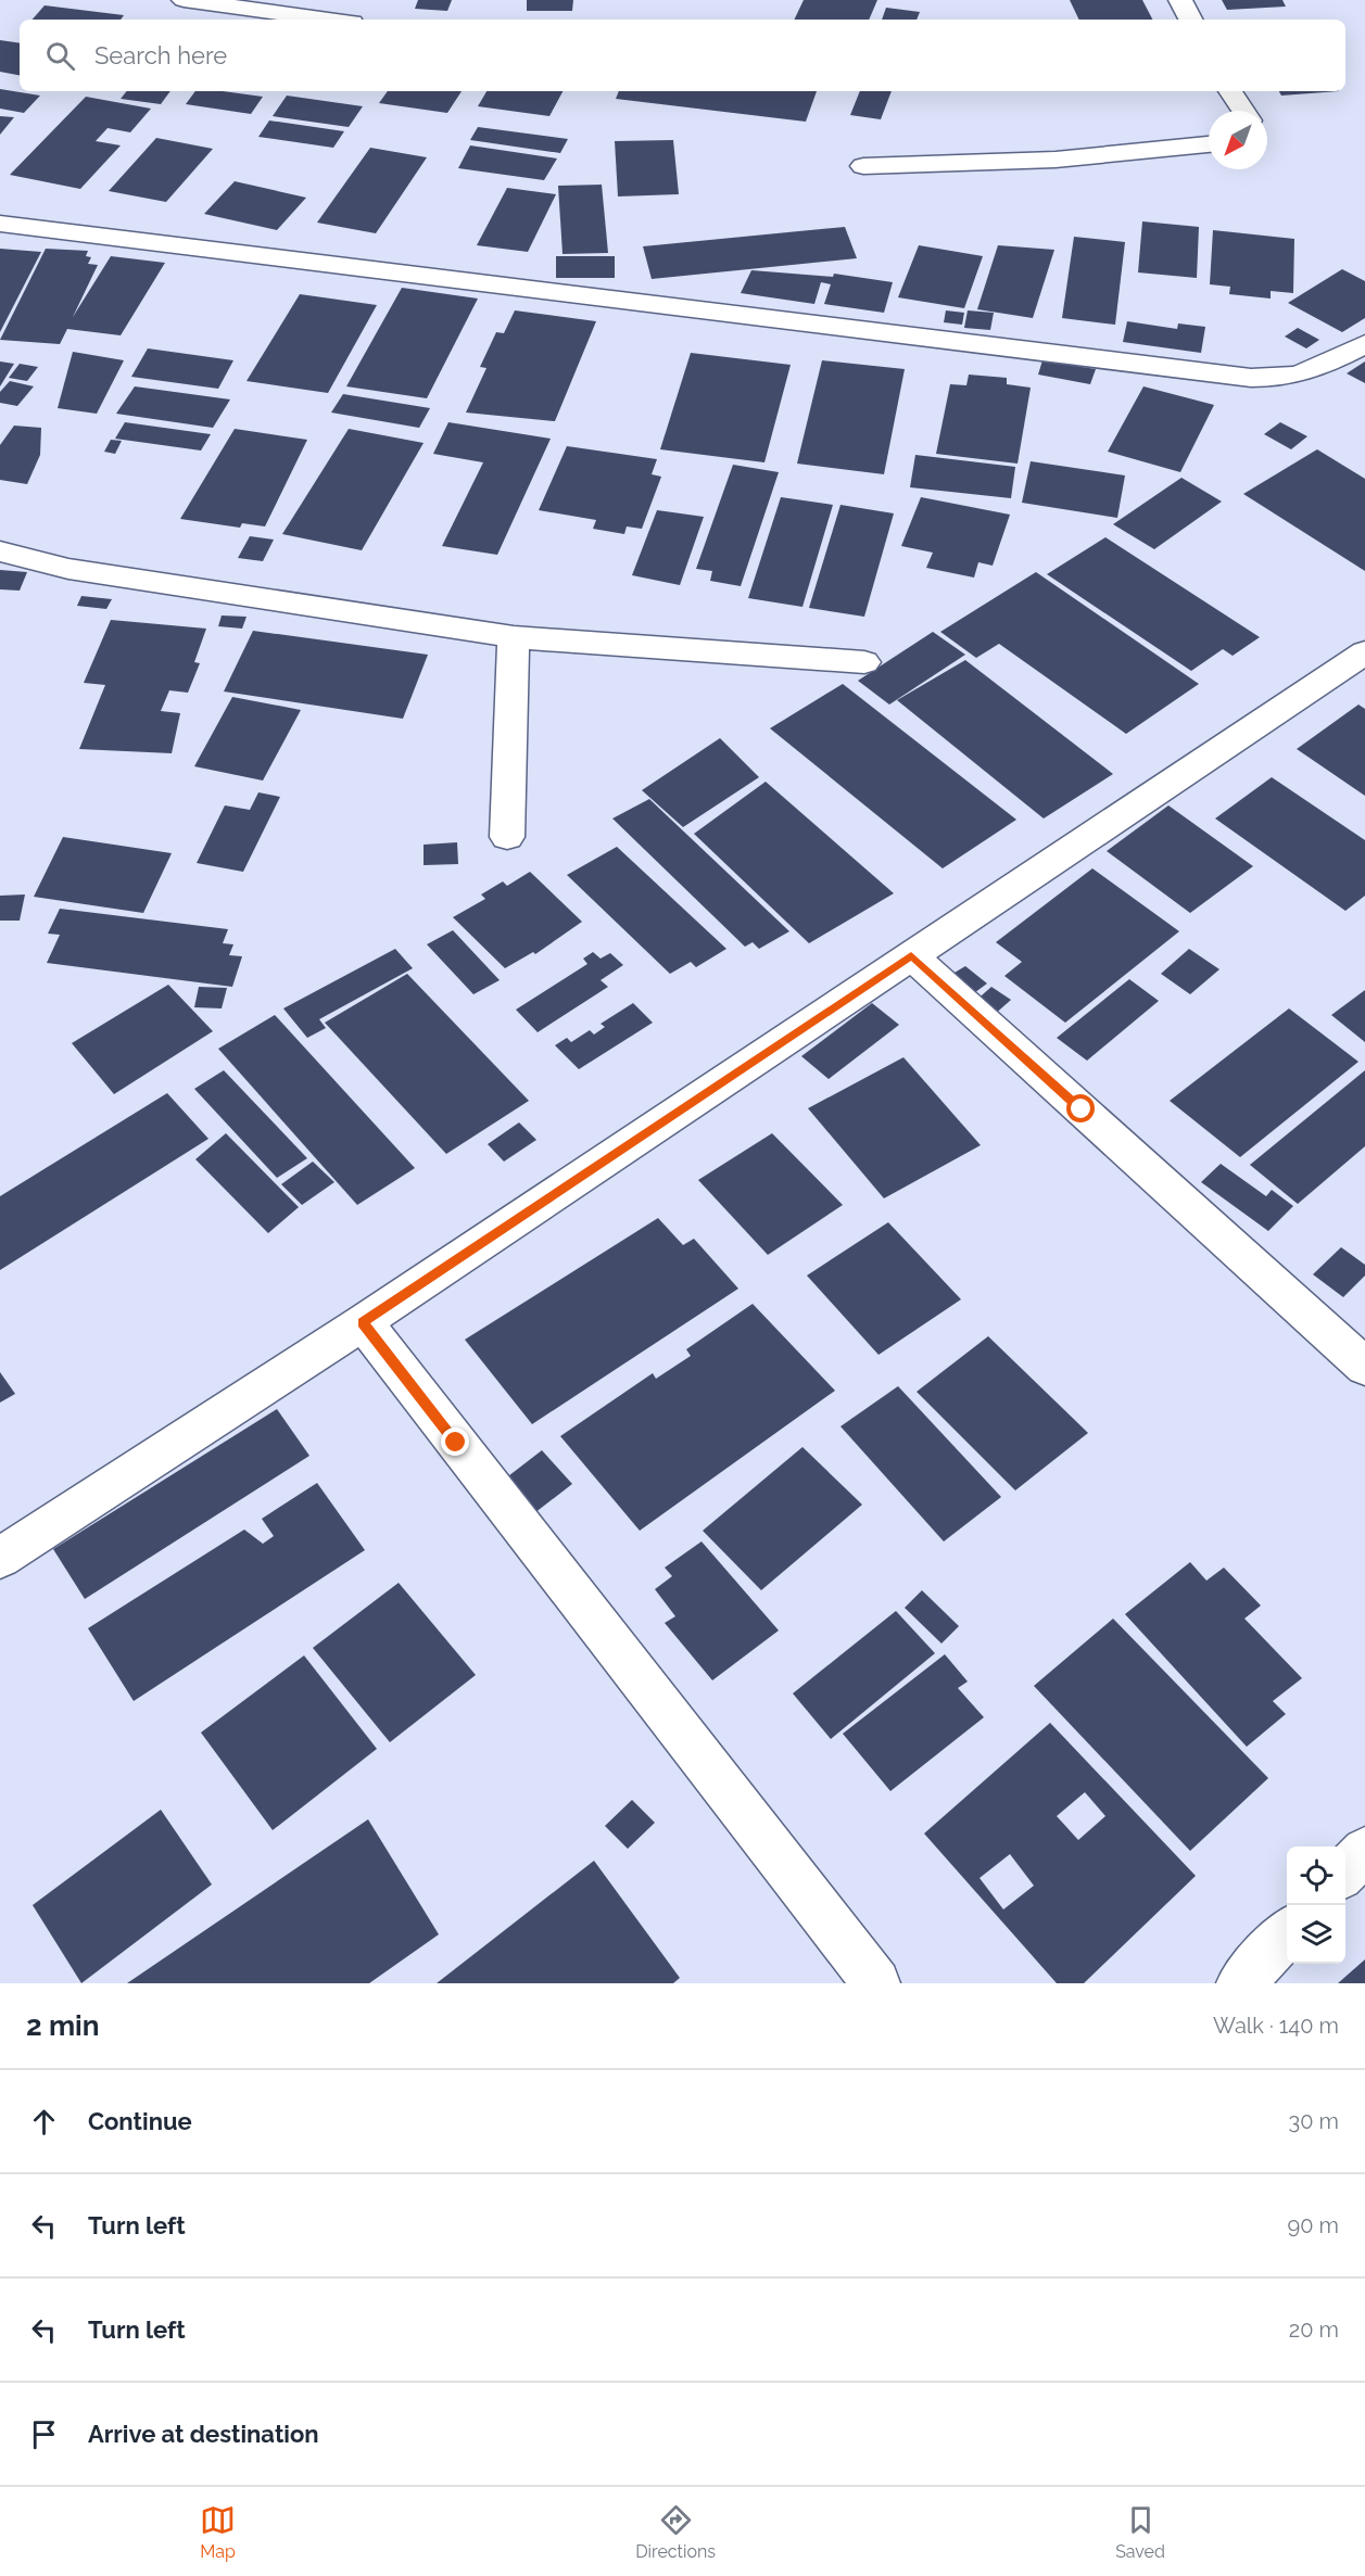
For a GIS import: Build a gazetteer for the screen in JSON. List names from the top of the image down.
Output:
{
  "north": "bottom left",
  "page": {
    "search": "Search here",
    "heading": ["2 min", "Walk · 140 m"],
    "list": [
      ["Continue", "30 m"],
      ["Turn left", "90 m"],
      ["Turn left", "20 m"],
      "Arrive at destination"
    ],
    "nav": ["Map", "Directions", "Saved"]
  }
}
